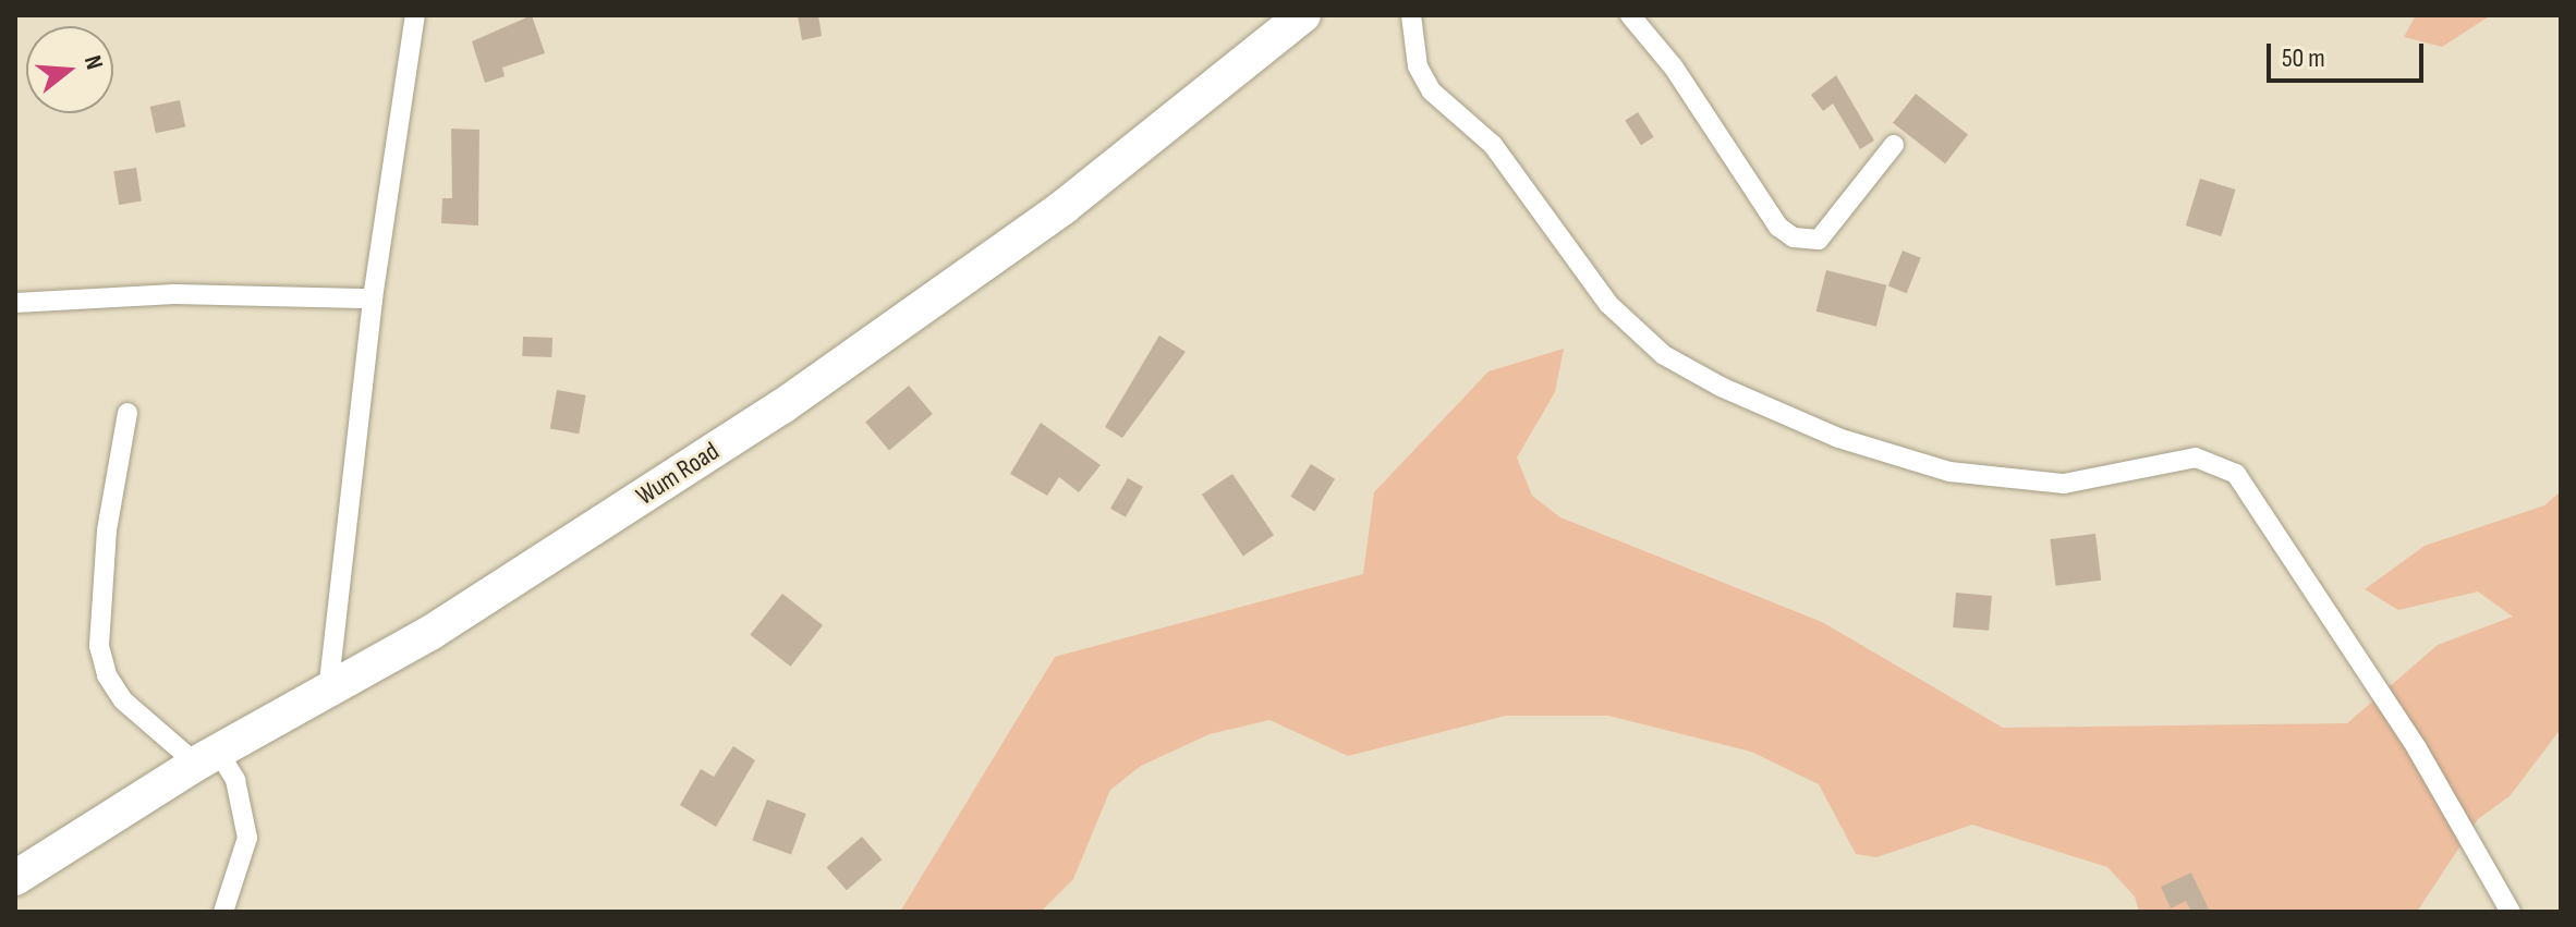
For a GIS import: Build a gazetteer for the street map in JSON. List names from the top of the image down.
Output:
{
  "streets": {
    "highway": ["Wum Road"]
  },
  "scale_bar": "50 m",
  "north": "right"
}
